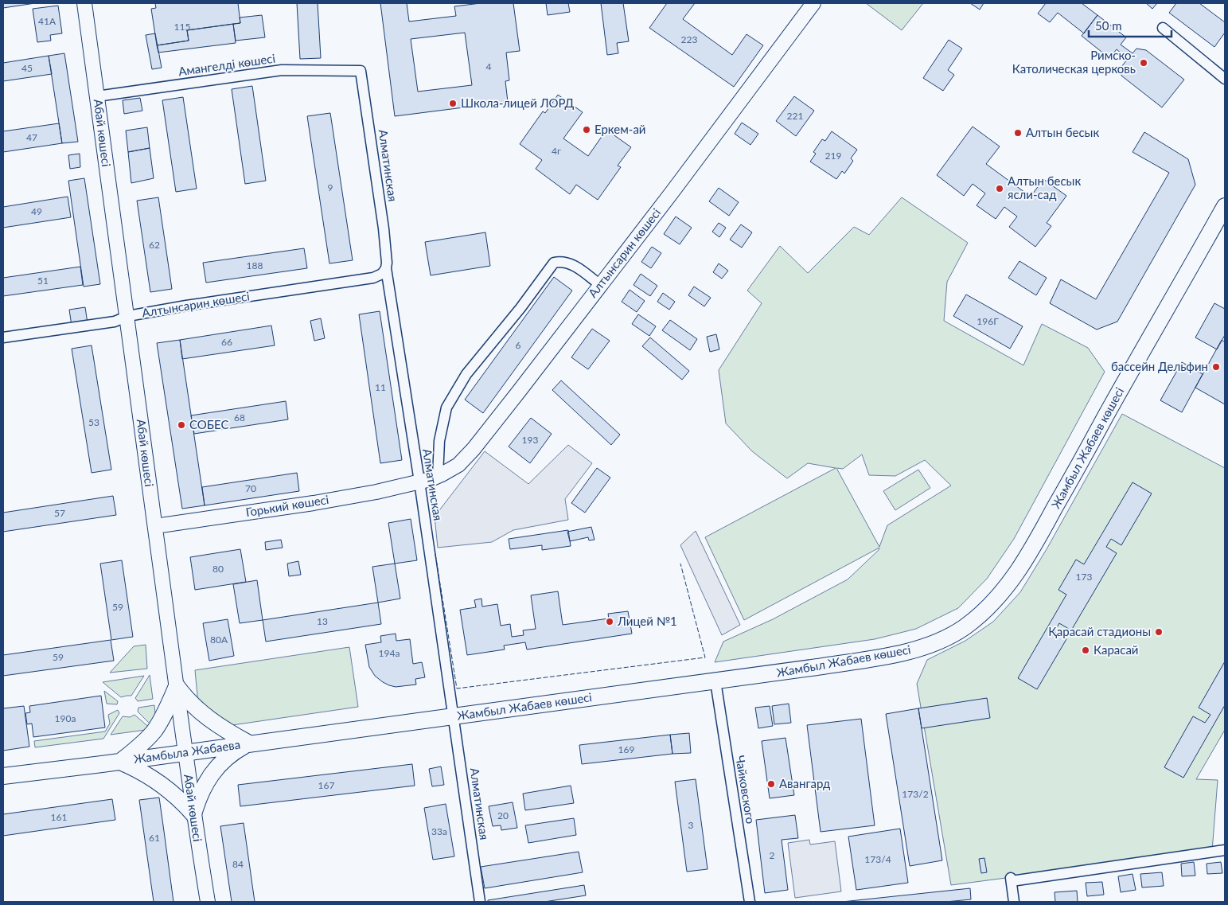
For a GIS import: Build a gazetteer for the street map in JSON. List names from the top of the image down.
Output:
{
  "streets": {
    "main road": ["Жамбыл Жабаев көшесі", "Жамбыла Жабаева"],
    "street": [
      "Амангелді көшесі",
      "Абай көшесі",
      "Алматинская",
      "Алтынсарин көшесі",
      "Горький көшесі",
      "Чайковского"
    ]
  },
  "crossings": [
    ["Амангелді көшесі", "Абай көшесі"],
    ["Амангелді көшесі", "Алматинская"],
    ["Абай көшесі", "Алтынсарин көшесі"],
    ["Абай көшесі", "Горький көшесі"],
    ["Абай көшесі", "Жамбыла Жабаева"],
    ["Алматинская", "Алтынсарин көшесі"],
    ["Алматинская", "Жамбыл Жабаев көшесі"],
    ["Алматинская", "Горький көшесі"],
    ["Алтынсарин көшесі", "Горький көшесі"],
    ["Жамбыл Жабаев көшесі", "Жамбыла Жабаева"],
    ["Жамбыл Жабаев көшесі", "Чайковского"]
  ],
  "places": [
    "Римско- Католическая церковь",
    "Школа-лицей ЛОРД",
    "Еркем-ай",
    "Алтын бесык",
    "Алтын бесык ясли-сад",
    "бассейн Дельфин",
    "СОБЕС",
    "Лицей №1",
    "Қарасай стадионы",
    "Карасай",
    "Авангард"
  ],
  "house_numbers": [
    "41А",
    "115",
    "223",
    "4",
    "45",
    "221",
    "47",
    "4г",
    "219",
    "9",
    "49",
    "62",
    "188",
    "51",
    "196Г",
    "66",
    "6",
    "11",
    "68",
    "53",
    "193",
    "70",
    "57",
    "80",
    "173",
    "59",
    "13",
    "80А",
    "194а",
    "59",
    "190а",
    "169",
    "167",
    "173/2",
    "20",
    "161",
    "3",
    "33а",
    "61",
    "2",
    "173/4",
    "84"
  ],
  "scale_bar": "50 m"
}
